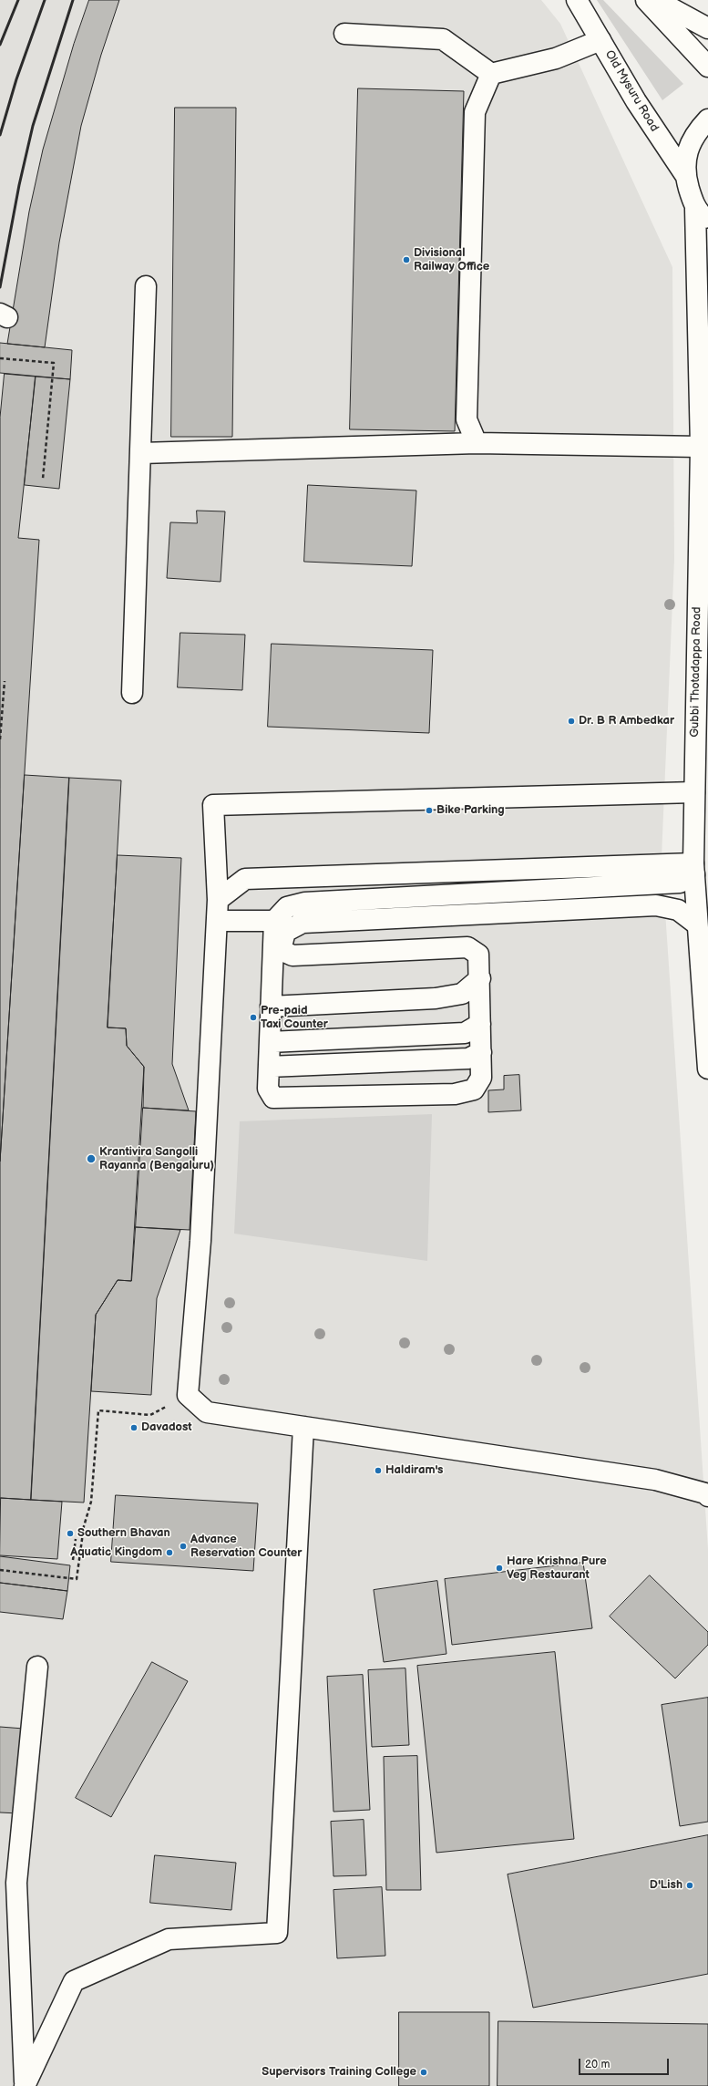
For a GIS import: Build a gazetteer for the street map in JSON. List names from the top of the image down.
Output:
{
  "streets": {
    "main road": ["Old Mysuru Road", "Gubbi Thotadappa Road"]
  },
  "crossings": [
    ["Old Mysuru Road", "Gubbi Thotadappa Road"]
  ],
  "places": [
    "Divisional Railway Office",
    "Dr. B R Ambedkar",
    "Bike Parking",
    "Pre-paid Taxi Counter",
    "Krantivira Sangolli Rayanna (Bengaluru)",
    "Davadost",
    "Haldiram's",
    "Southern Bhavan",
    "Advance Reservation Counter",
    "Aquatic Kingdom",
    "Hare Krishna Pure Veg Restaurant",
    "D'Lish",
    "Supervisors Training College"
  ],
  "scale_bar": "20 m"
}
